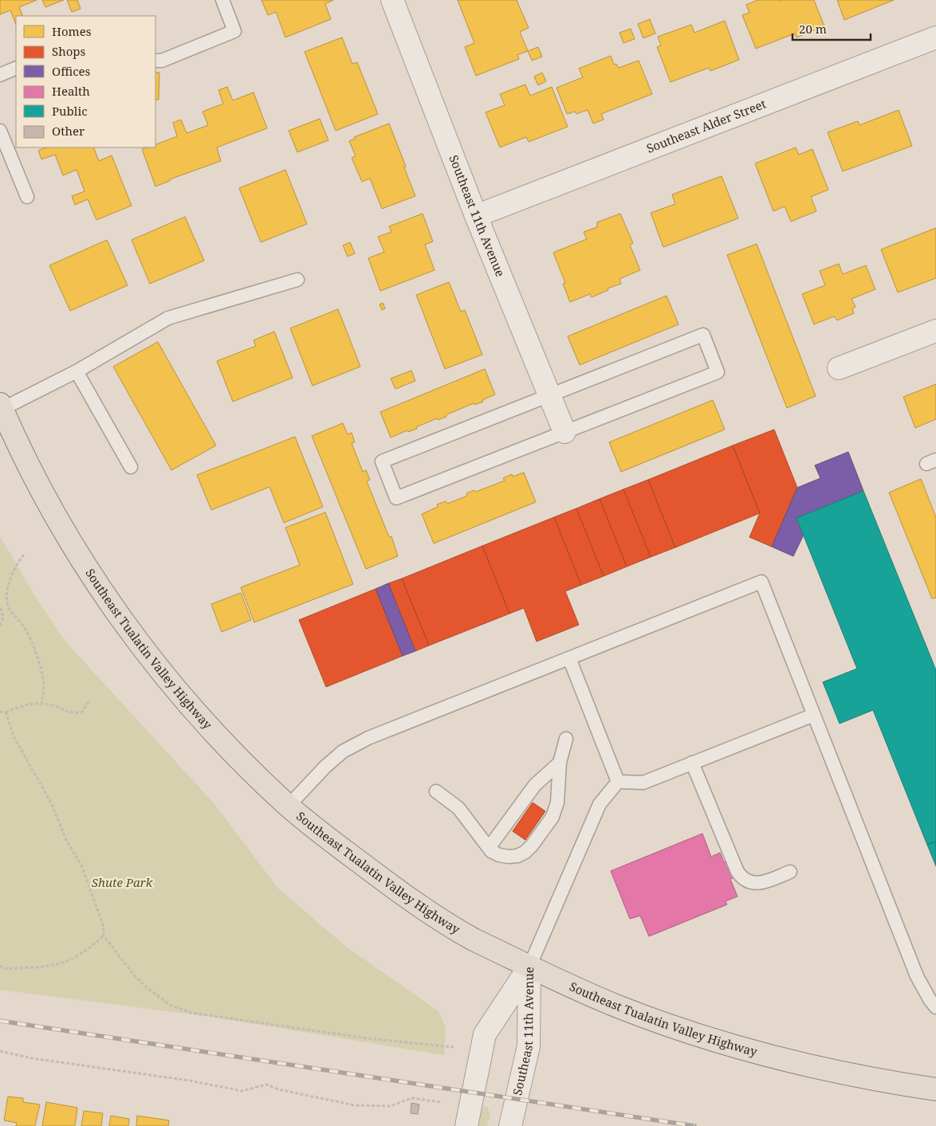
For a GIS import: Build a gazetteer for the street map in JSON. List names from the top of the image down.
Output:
{
  "streets": {
    "main road": ["Southeast Tualatin Valley Highway"],
    "street": ["Southeast Alder Street", "Southeast 11th Avenue"]
  },
  "crossings": [
    ["Southeast Alder Street", "Southeast 11th Avenue"],
    ["Southeast 11th Avenue", "Southeast Tualatin Valley Highway"]
  ],
  "parks": ["Shute Park"],
  "legend": [
    "Homes",
    "Shops",
    "Offices",
    "Health",
    "Public",
    "Other"
  ],
  "scale_bar": "20 m"
}
